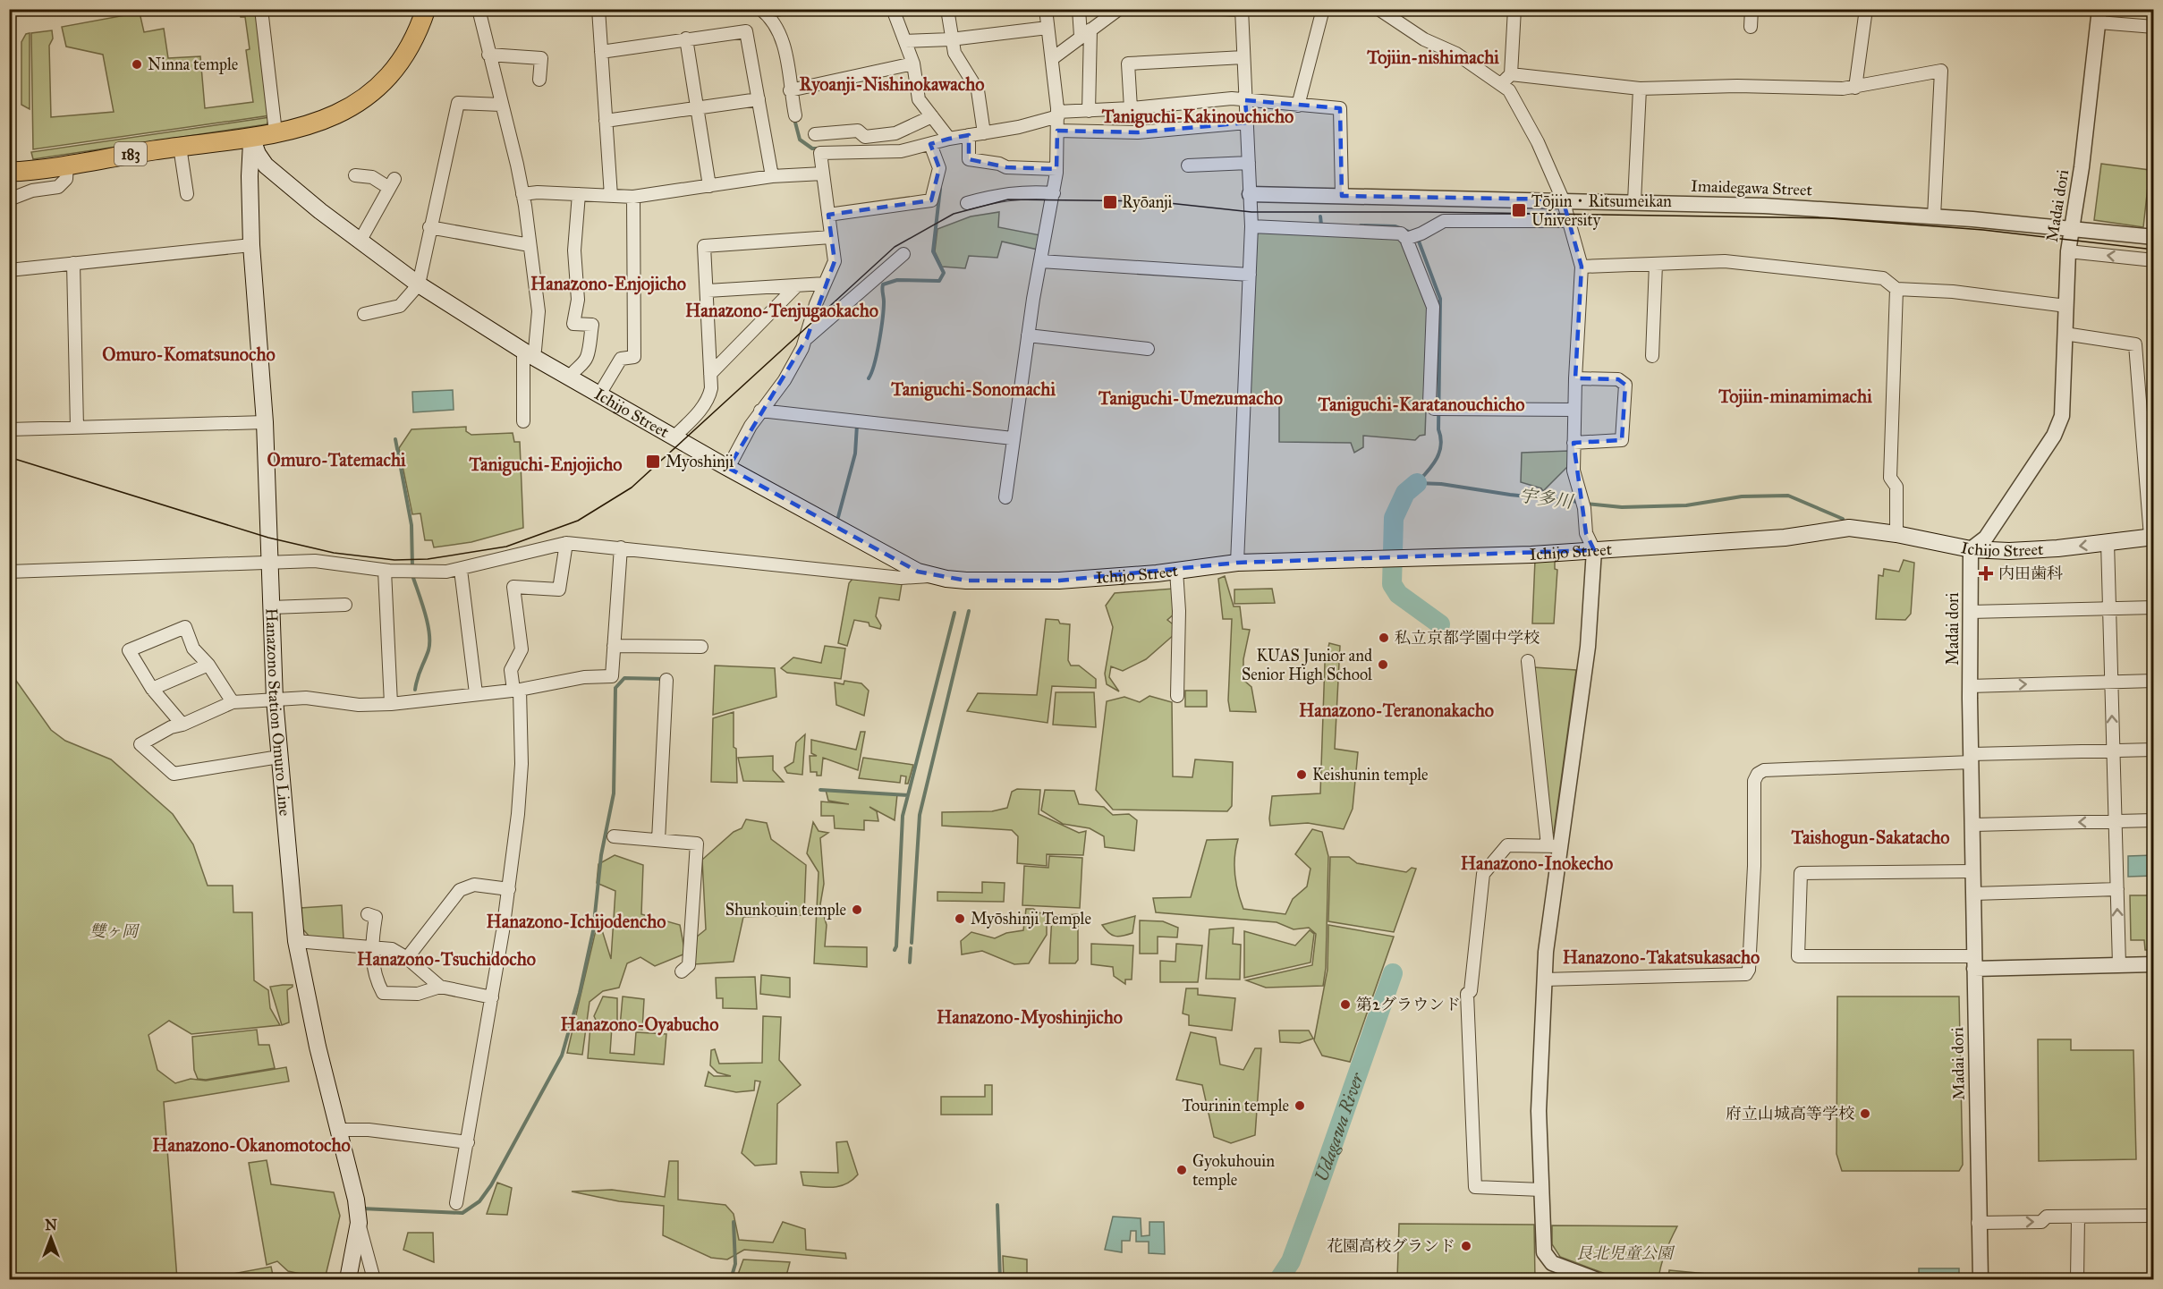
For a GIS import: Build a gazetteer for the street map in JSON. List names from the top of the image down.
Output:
{
  "streets": {
    "main road": ["183", "Ichijo Street", "Hanazono Station Omuro Line"],
    "street": ["Imaidegawa Street", "Madai dori"]
  },
  "crossings": [
    ["183", "Ichijo Street"],
    ["183", "Hanazono Station Omuro Line"],
    ["Imaidegawa Street", "Madai dori"],
    ["Madai dori", "Ichijo Street"],
    ["Ichijo Street", "Hanazono Station Omuro Line"]
  ],
  "districts": [
    "Tojiin-nishimachi",
    "Ryoanji-Nishinokawacho",
    "Taniguchi-Kakinouchicho",
    "Hanazono-Enjojicho",
    "Hanazono-Tenjugaokacho",
    "Omuro-Komatsunocho",
    "Taniguchi-Sonomachi",
    "Tojiin-minamimachi",
    "Taniguchi-Umezumacho",
    "Taniguchi-Karatanouchicho",
    "Omuro-Tatemachi",
    "Taniguchi-Enjojicho",
    "Hanazono-Teranonakacho",
    "Taishogun-Sakatacho",
    "Hanazono-Inokecho",
    "Hanazono-Ichijodencho",
    "Hanazono-Takatsukasacho",
    "Hanazono-Tsuchidocho",
    "Hanazono-Myoshinjicho",
    "Hanazono-Oyabucho",
    "Hanazono-Okanomotocho"
  ],
  "water": ["宇多川", "Udagawa River"],
  "parks": ["雙ヶ岡", "艮北児童公園"],
  "places": {
    "other": [
      "Ninna temple",
      "私立京都学園中学校",
      "KUAS Junior and Senior High School",
      "Keishunin temple",
      "Shunkouin temple",
      "Myōshinji Temple",
      "第2グラウンド",
      "Tourinin temple",
      "府立山城高等学校",
      "Gyokuhouin temple",
      "花園高校グランド"
    ],
    "transit": ["Ryōanji", "Tōjiin・Ritsumeikan University", "Myoshinji"],
    "health": ["内田歯科"]
  },
  "north": "top"
}
